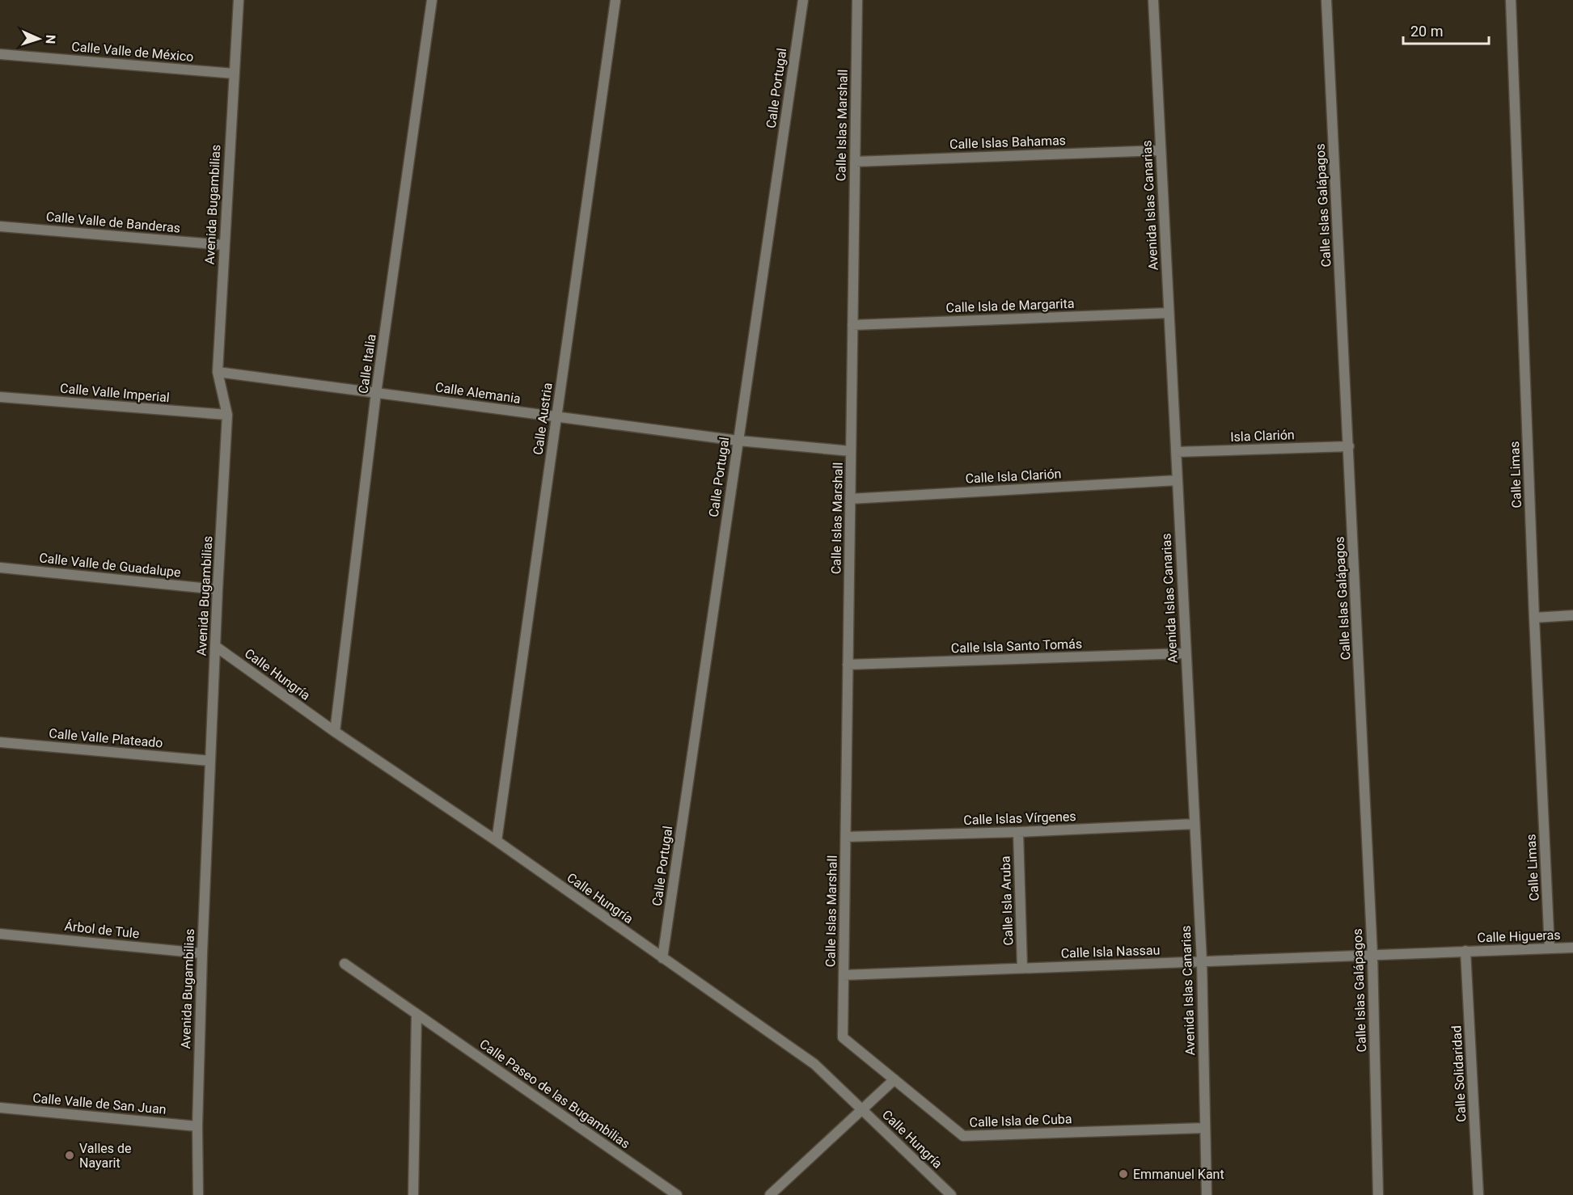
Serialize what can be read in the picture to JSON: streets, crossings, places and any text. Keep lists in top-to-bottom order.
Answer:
{
  "streets": {
    "street": [
      "Calle Valle de México",
      "Calle Portugal",
      "Calle Islas Marshall",
      "Calle Islas Bahamas",
      "Avenida Bugambilias",
      "Avenida Islas Canarias",
      "Calle Islas Galápagos",
      "Calle Valle de Banderas",
      "Calle Isla de Margarita",
      "Calle Italia",
      "Calle Valle Imperial",
      "Calle Alemania",
      "Calle Austria",
      "Isla Clarión",
      "Calle Limas",
      "Calle Isla Clarión",
      "Calle Valle de Guadalupe",
      "Calle Isla Santo Tomás",
      "Calle Hungría",
      "Calle Valle Plateado",
      "Calle Islas Vírgenes",
      "Calle Isla Aruba",
      "Árbol de Tule",
      "Calle Higueras",
      "Calle Isla Nassau",
      "Calle Solidaridad",
      "Calle Paseo de las Bugambilias",
      "Calle Valle de San Juan",
      "Calle Isla de Cuba"
    ]
  },
  "crossings": [
    ["Calle Valle de México", "Avenida Bugambilias"],
    ["Calle Portugal", "Calle Alemania"],
    ["Calle Portugal", "Calle Hungría"],
    ["Calle Islas Marshall", "Calle Islas Bahamas"],
    ["Calle Islas Marshall", "Calle Isla de Margarita"],
    ["Calle Islas Marshall", "Calle Alemania"],
    ["Calle Islas Marshall", "Calle Isla Clarión"],
    ["Calle Islas Marshall", "Calle Isla Santo Tomás"],
    ["Calle Islas Marshall", "Calle Islas Vírgenes"],
    ["Calle Islas Marshall", "Calle Isla Nassau"],
    ["Calle Islas Marshall", "Calle Isla de Cuba"],
    ["Calle Islas Bahamas", "Avenida Islas Canarias"],
    ["Avenida Bugambilias", "Calle Valle de Banderas"],
    ["Avenida Bugambilias", "Calle Valle Imperial"],
    ["Avenida Bugambilias", "Calle Alemania"],
    ["Avenida Bugambilias", "Calle Valle de Guadalupe"],
    ["Avenida Bugambilias", "Calle Hungría"],
    ["Avenida Bugambilias", "Calle Valle Plateado"],
    ["Avenida Bugambilias", "Árbol de Tule"],
    ["Avenida Bugambilias", "Calle Valle de San Juan"],
    ["Avenida Islas Canarias", "Calle Isla de Margarita"],
    ["Avenida Islas Canarias", "Isla Clarión"],
    ["Avenida Islas Canarias", "Calle Isla Clarión"],
    ["Avenida Islas Canarias", "Calle Isla Santo Tomás"],
    ["Avenida Islas Canarias", "Calle Islas Vírgenes"],
    ["Avenida Islas Canarias", "Calle Isla Nassau"],
    ["Avenida Islas Canarias", "Calle Isla de Cuba"],
    ["Calle Islas Galápagos", "Isla Clarión"],
    ["Calle Islas Galápagos", "Calle Isla Nassau"],
    ["Calle Italia", "Calle Alemania"],
    ["Calle Italia", "Calle Hungría"],
    ["Calle Alemania", "Calle Austria"],
    ["Calle Austria", "Calle Hungría"],
    ["Calle Limas", "Calle Higueras"],
    ["Calle Islas Vírgenes", "Calle Isla Aruba"],
    ["Calle Isla Aruba", "Calle Isla Nassau"],
    ["Calle Higueras", "Calle Isla Nassau"],
    ["Calle Higueras", "Calle Solidaridad"],
    ["Calle Isla Nassau", "Calle Solidaridad"]
  ],
  "places": ["Valles de Nayarit", "Emmanuel Kant"],
  "scale_bar": "20 m",
  "north": "right"
}
